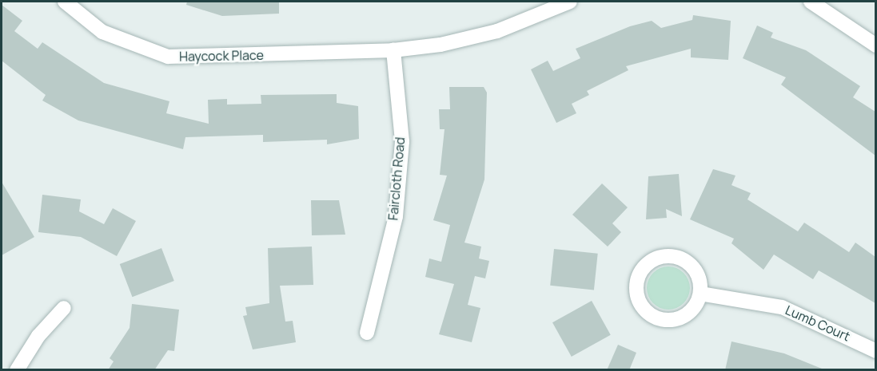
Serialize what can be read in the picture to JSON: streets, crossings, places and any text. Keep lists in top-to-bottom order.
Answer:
{
  "streets": {
    "street": ["Haycock Place", "Faircloth Road", "Lumb Court"]
  },
  "crossings": [
    ["Haycock Place", "Faircloth Road"]
  ]
}
